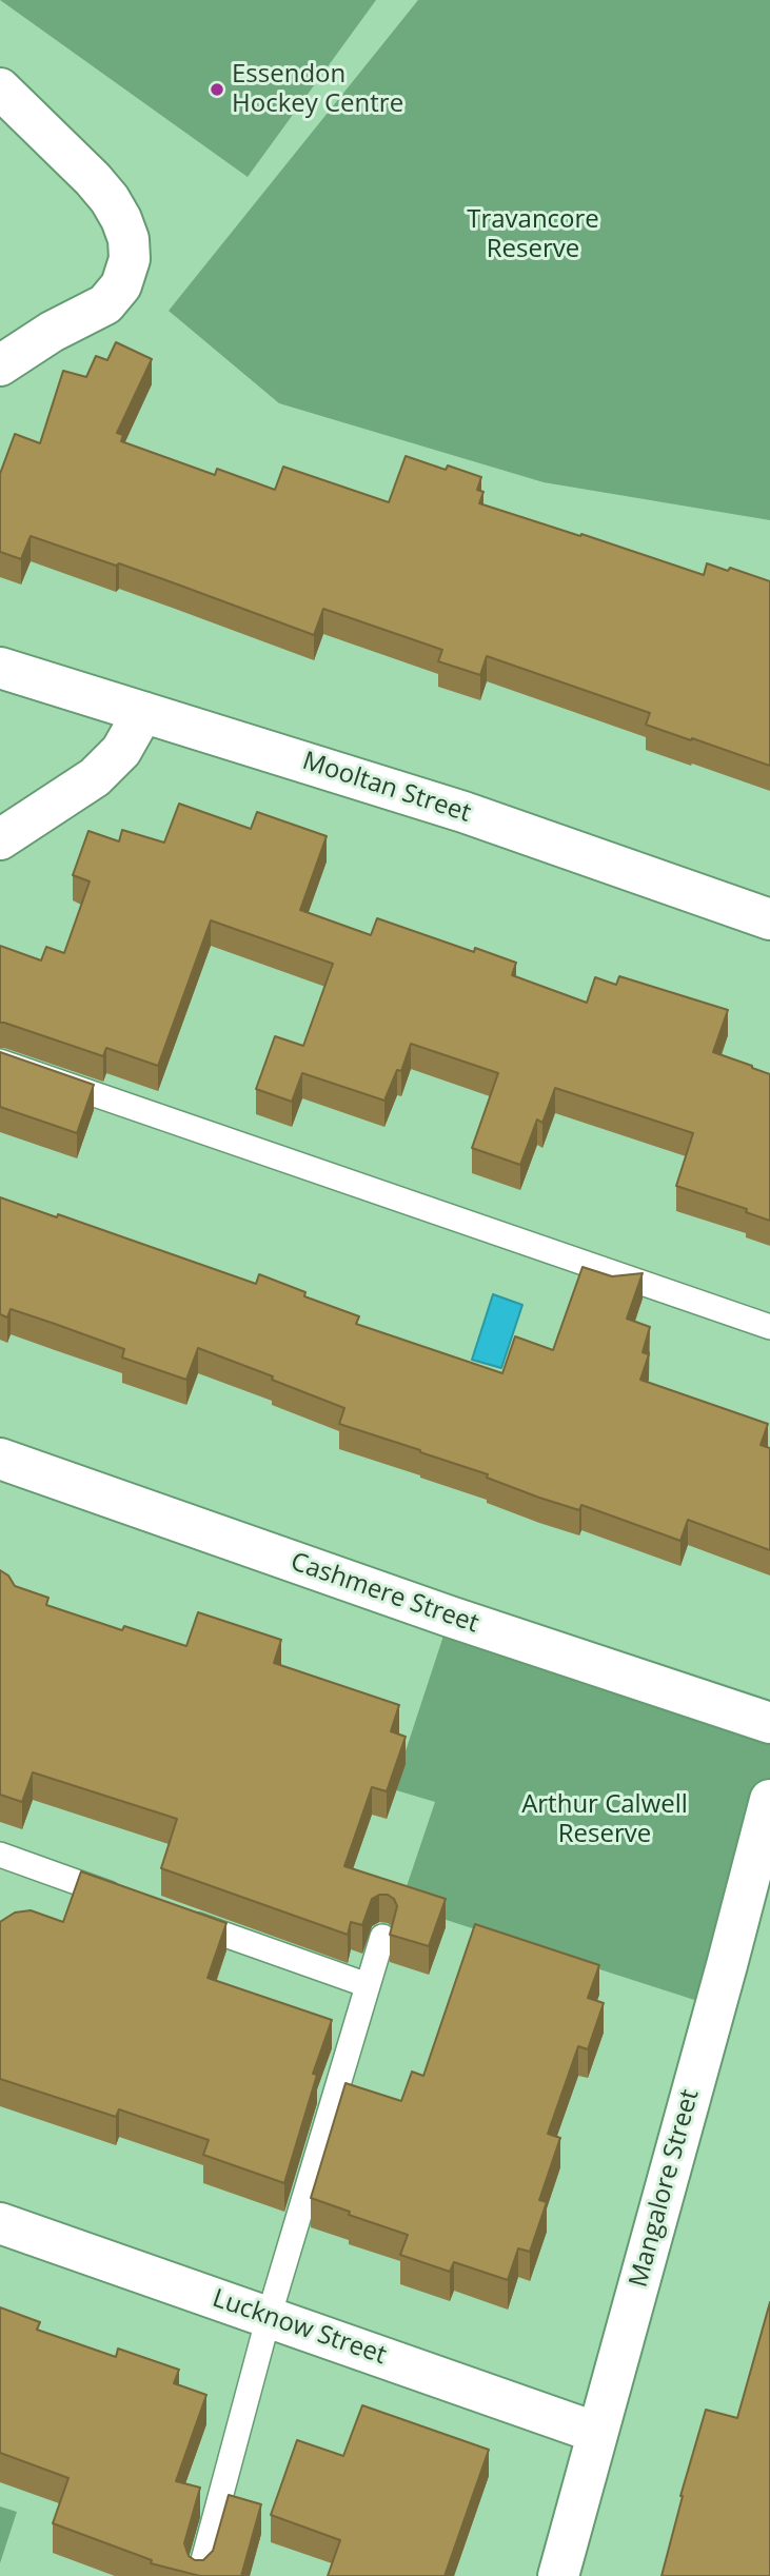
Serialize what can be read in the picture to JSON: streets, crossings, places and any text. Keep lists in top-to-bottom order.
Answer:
{
  "streets": {
    "street": [
      "Mooltan Street",
      "Cashmere Street",
      "Mangalore Street",
      "Lucknow Street"
    ]
  },
  "crossings": [
    ["Mangalore Street", "Lucknow Street"]
  ],
  "parks": ["Travancore Reserve", "Arthur Calwell Reserve"],
  "places": ["Essendon Hockey Centre"]
}
